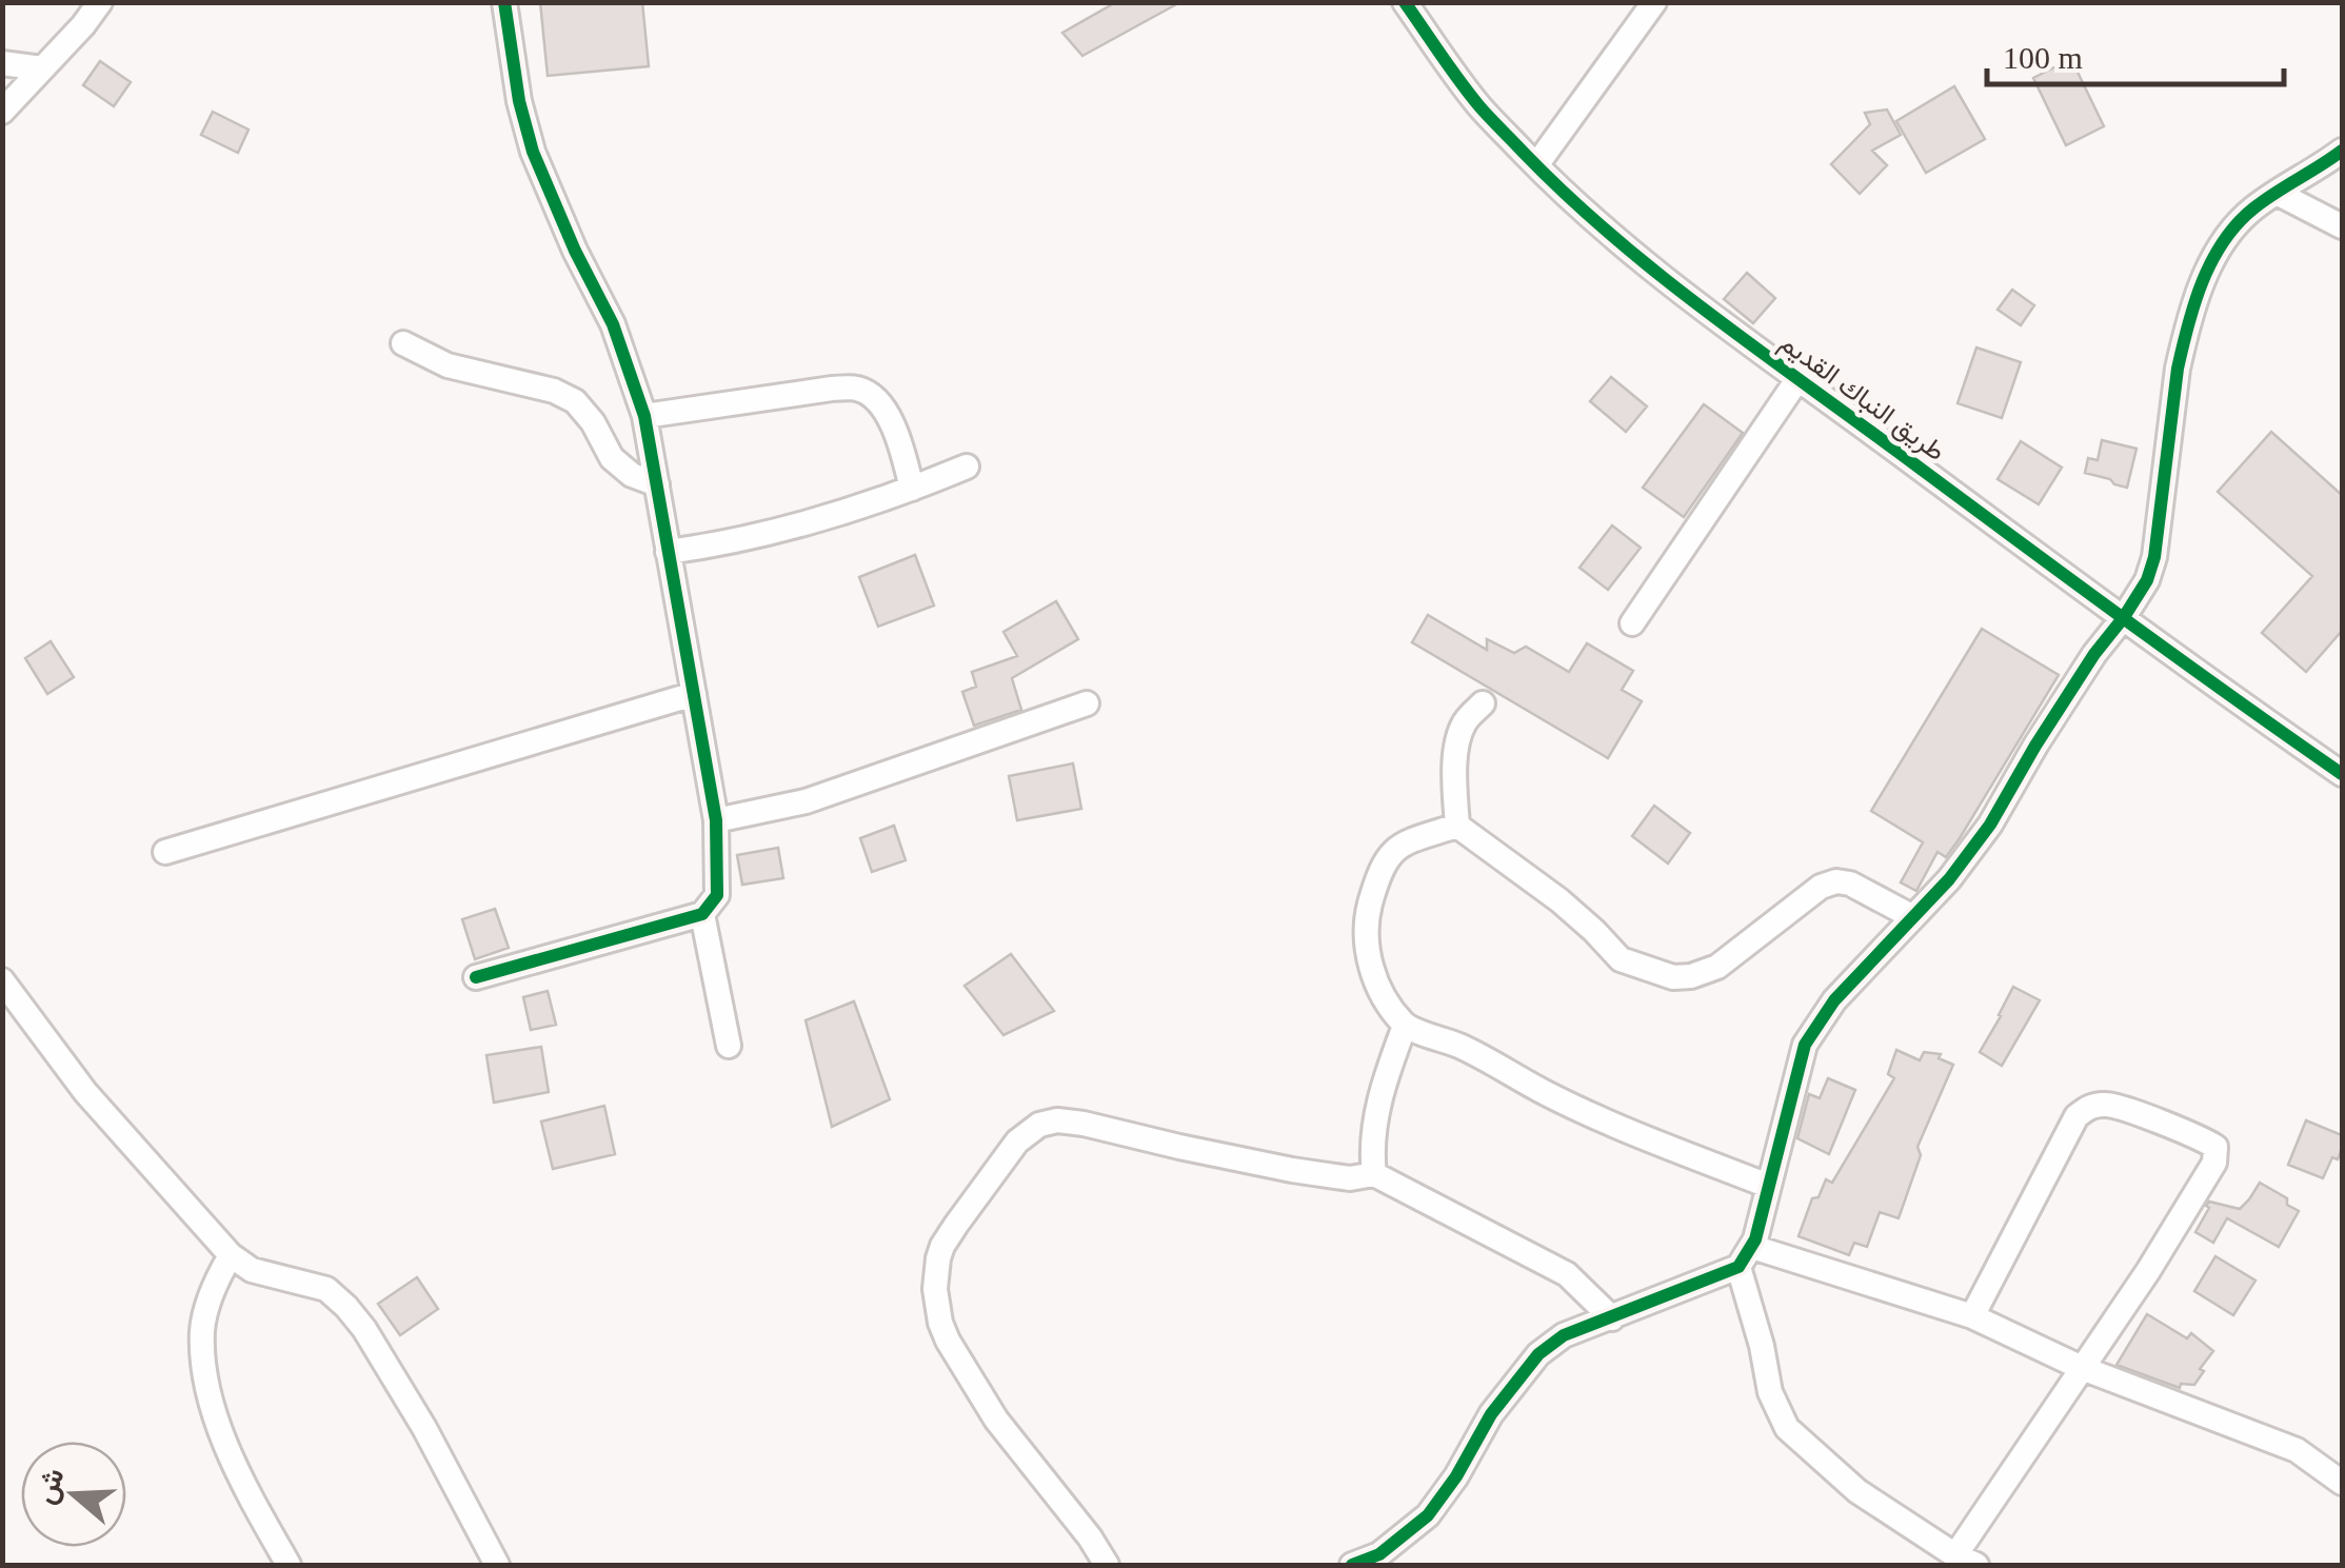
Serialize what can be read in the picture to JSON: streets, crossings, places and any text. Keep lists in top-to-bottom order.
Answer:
{
  "streets": {
    "street": ["طريق النباك القديم"]
  },
  "scale_bar": "100 m",
  "north": "left"
}
